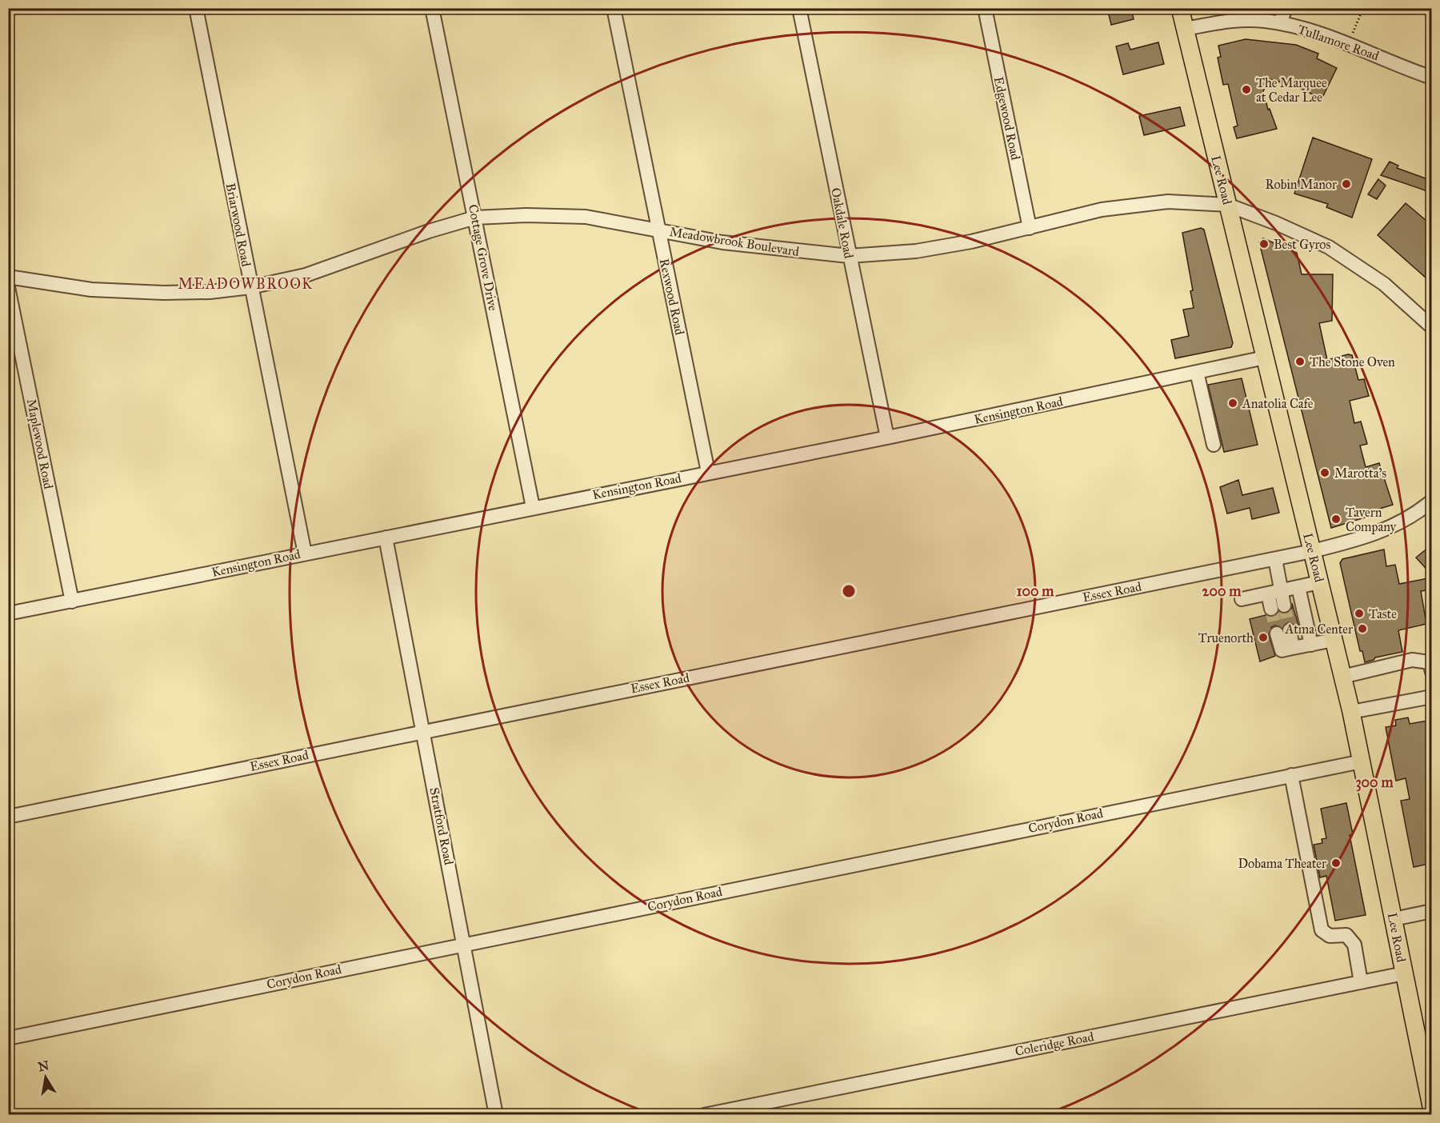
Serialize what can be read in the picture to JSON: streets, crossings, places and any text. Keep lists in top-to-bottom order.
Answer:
{
  "streets": {
    "main road": ["Lee Road"],
    "street": [
      "Tullamore Road",
      "Edgewood Road",
      "Oakdale Road",
      "Briarwood Road",
      "Meadowbrook Boulevard",
      "Cottage Grove Drive",
      "Rexwood Road",
      "Kensington Road",
      "Maplewood Road",
      "Essex Road",
      "Corydon Road",
      "Stratford Road",
      "Coleridge Road"
    ]
  },
  "crossings": [
    ["Tullamore Road", "Lee Road"],
    ["Edgewood Road", "Meadowbrook Boulevard"],
    ["Lee Road", "Meadowbrook Boulevard"],
    ["Lee Road", "Kensington Road"],
    ["Lee Road", "Essex Road"],
    ["Lee Road", "Corydon Road"],
    ["Lee Road", "Coleridge Road"],
    ["Oakdale Road", "Meadowbrook Boulevard"],
    ["Oakdale Road", "Kensington Road"],
    ["Briarwood Road", "Meadowbrook Boulevard"],
    ["Briarwood Road", "Kensington Road"],
    ["Meadowbrook Boulevard", "Cottage Grove Drive"],
    ["Meadowbrook Boulevard", "Rexwood Road"],
    ["Cottage Grove Drive", "Kensington Road"],
    ["Rexwood Road", "Kensington Road"],
    ["Kensington Road", "Maplewood Road"],
    ["Kensington Road", "Stratford Road"],
    ["Essex Road", "Stratford Road"],
    ["Corydon Road", "Stratford Road"]
  ],
  "districts": ["MEADOWBROOK"],
  "places": [
    "The Marquee at Cedar Lee",
    "Robin Manor",
    "Best Gyros",
    "The Stone Oven",
    "Anatolia Cafe",
    "Marotta's",
    "Tavern Company",
    "Taste",
    "Atma Center",
    "Truenorth",
    "Dobama Theater"
  ],
  "north": "top",
  "rings": ["100 m", "200 m", "300 m"]
}
